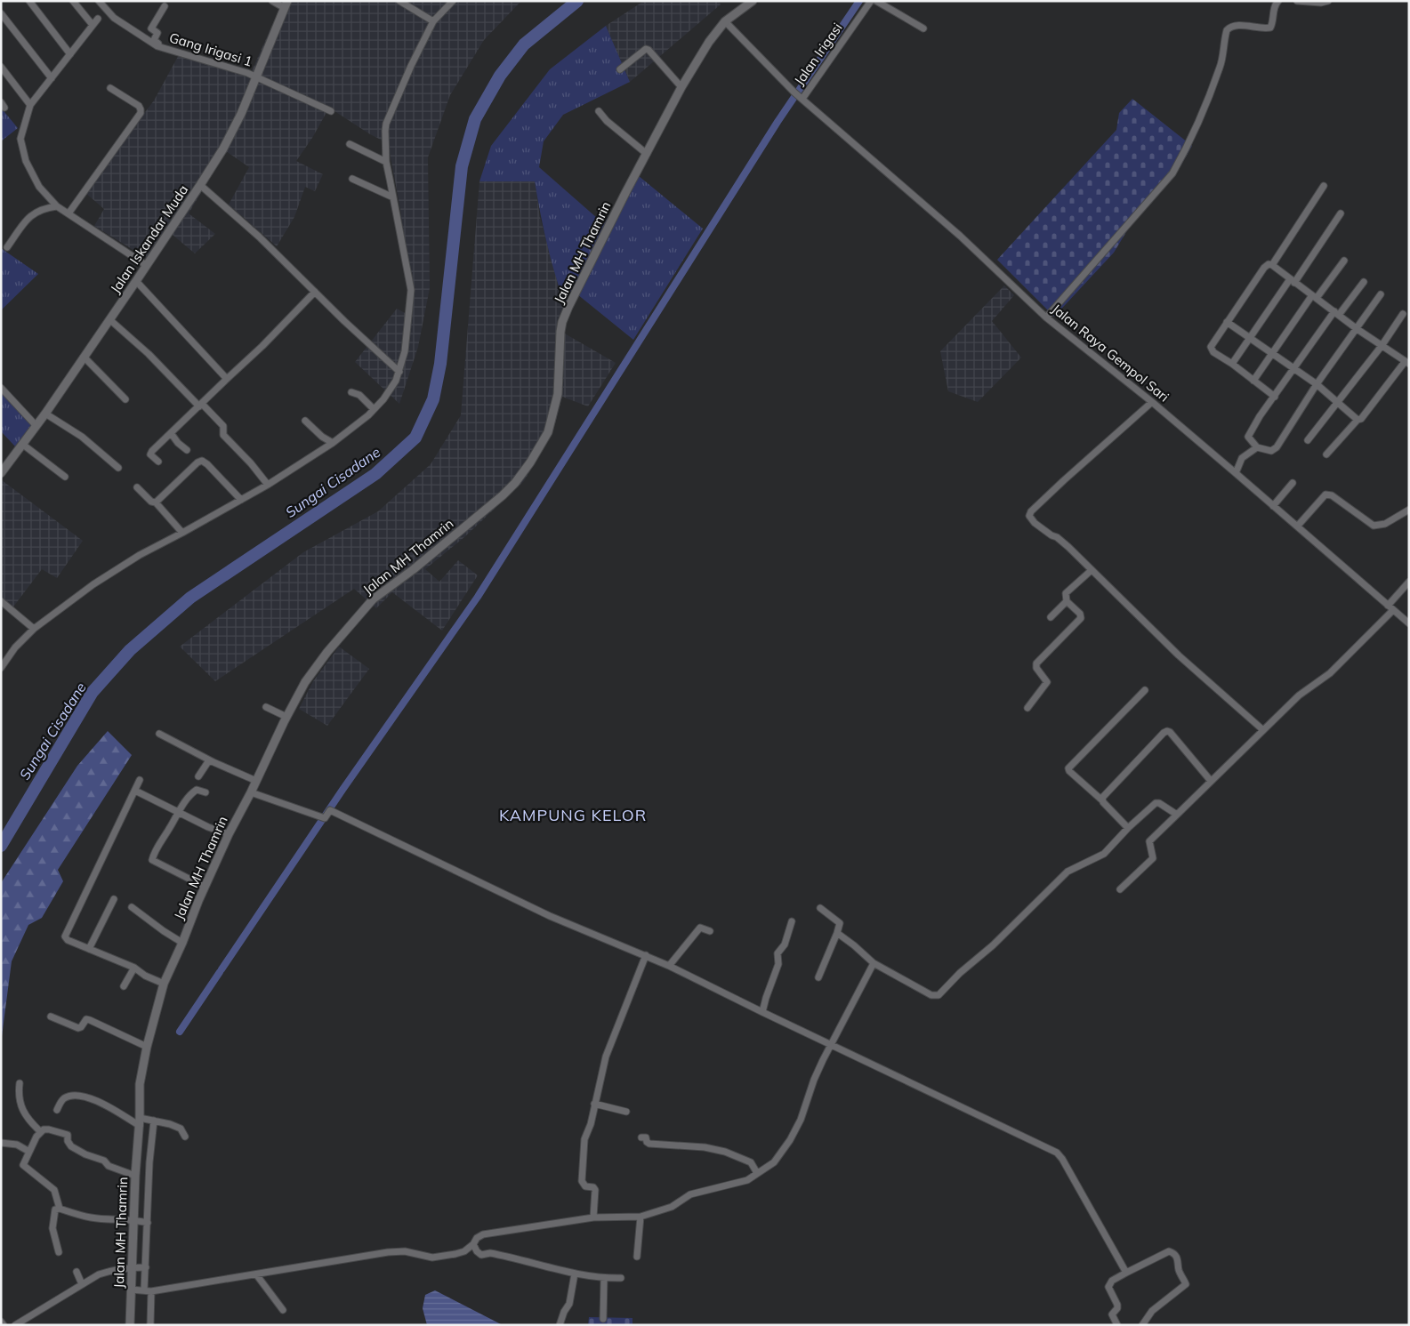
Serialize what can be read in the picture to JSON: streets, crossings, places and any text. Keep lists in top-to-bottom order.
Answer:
{
  "streets": {
    "street": [
      "Gang Irigasi 1",
      "Jalan Irigasi",
      "Jalan Iskandar Muda",
      "Jalan MH Thamrin",
      "Jalan Raya Gempol Sari"
    ]
  },
  "crossings": [
    ["Gang Irigasi 1", "Jalan Iskandar Muda"],
    ["Jalan Irigasi", "Jalan Raya Gempol Sari"],
    ["Jalan MH Thamrin", "Jalan Raya Gempol Sari"]
  ],
  "districts": ["KAMPUNG KELOR"],
  "water": ["Sungai Cisadane"]
}
